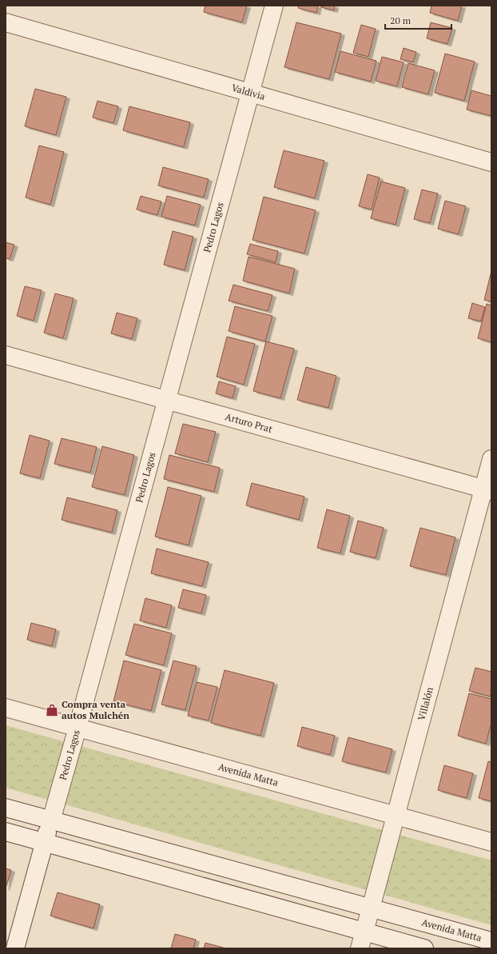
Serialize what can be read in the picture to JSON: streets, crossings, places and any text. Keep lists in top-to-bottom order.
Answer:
{
  "streets": {
    "street": [
      "Valdivia",
      "Pedro Lagos",
      "Arturo Prat",
      "Villalón",
      "Avenida Matta"
    ]
  },
  "crossings": [
    ["Valdivia", "Pedro Lagos"],
    ["Pedro Lagos", "Arturo Prat"],
    ["Pedro Lagos", "Avenida Matta"],
    ["Arturo Prat", "Villalón"],
    ["Villalón", "Avenida Matta"]
  ],
  "places": {
    "shop": ["Compra venta autos Mulchén"]
  },
  "scale_bar": "20 m"
}
